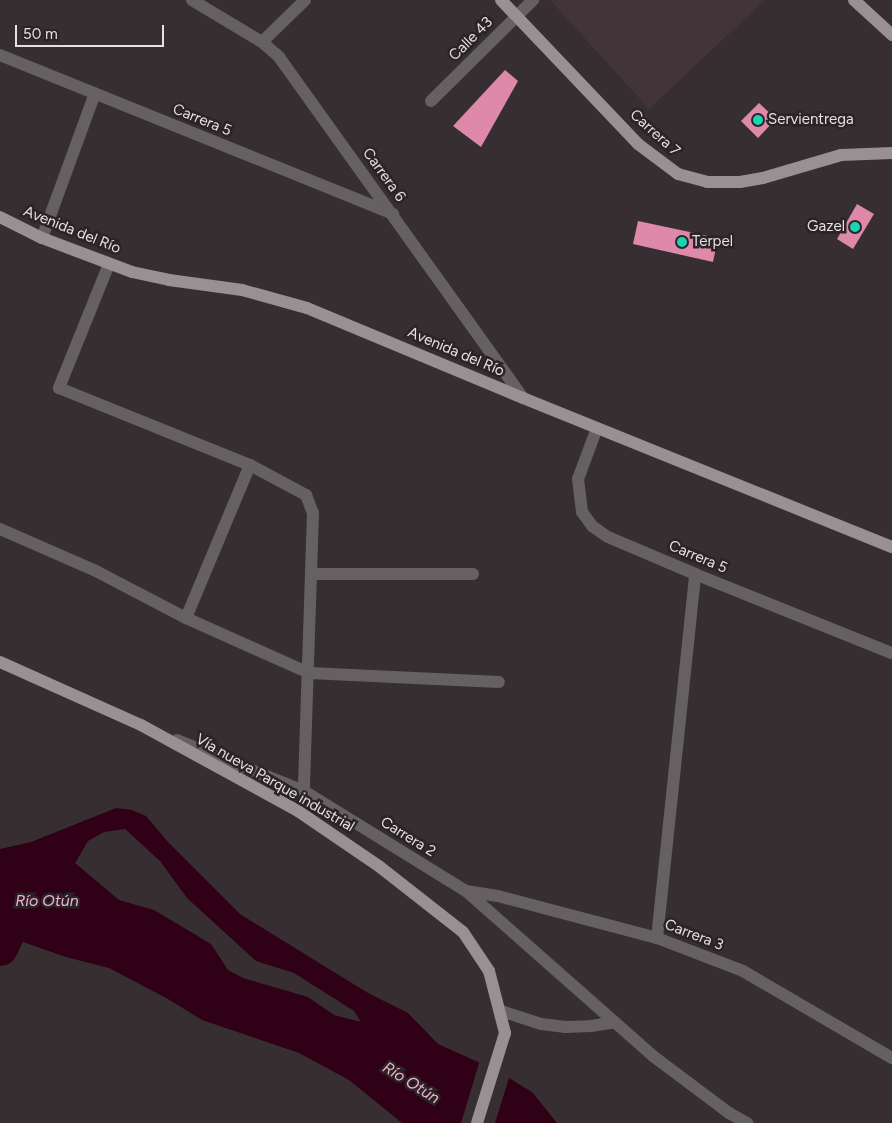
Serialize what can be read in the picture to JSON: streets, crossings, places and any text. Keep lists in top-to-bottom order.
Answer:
{
  "streets": {
    "main road": [
      "Carrera 7",
      "Avenida del Río",
      "Vía nueva Parque industrial",
      "Carrera 2"
    ],
    "street": [
      "Calle 43",
      "Carrera 5",
      "Carrera 6",
      "Carrera 3"
    ]
  },
  "crossings": [
    ["Calle 43", "Carrera 7"],
    ["Carrera 5", "Carrera 6"],
    ["Carrera 5", "Avenida del Río"],
    ["Carrera 6", "Avenida del Río"],
    ["Vía nueva Parque industrial", "Carrera 2"],
    ["Carrera 2", "Carrera 3"]
  ],
  "water": ["Río Otún"],
  "places": ["Servientrega", "Gazel", "Terpel"],
  "scale_bar": "50 m"
}
